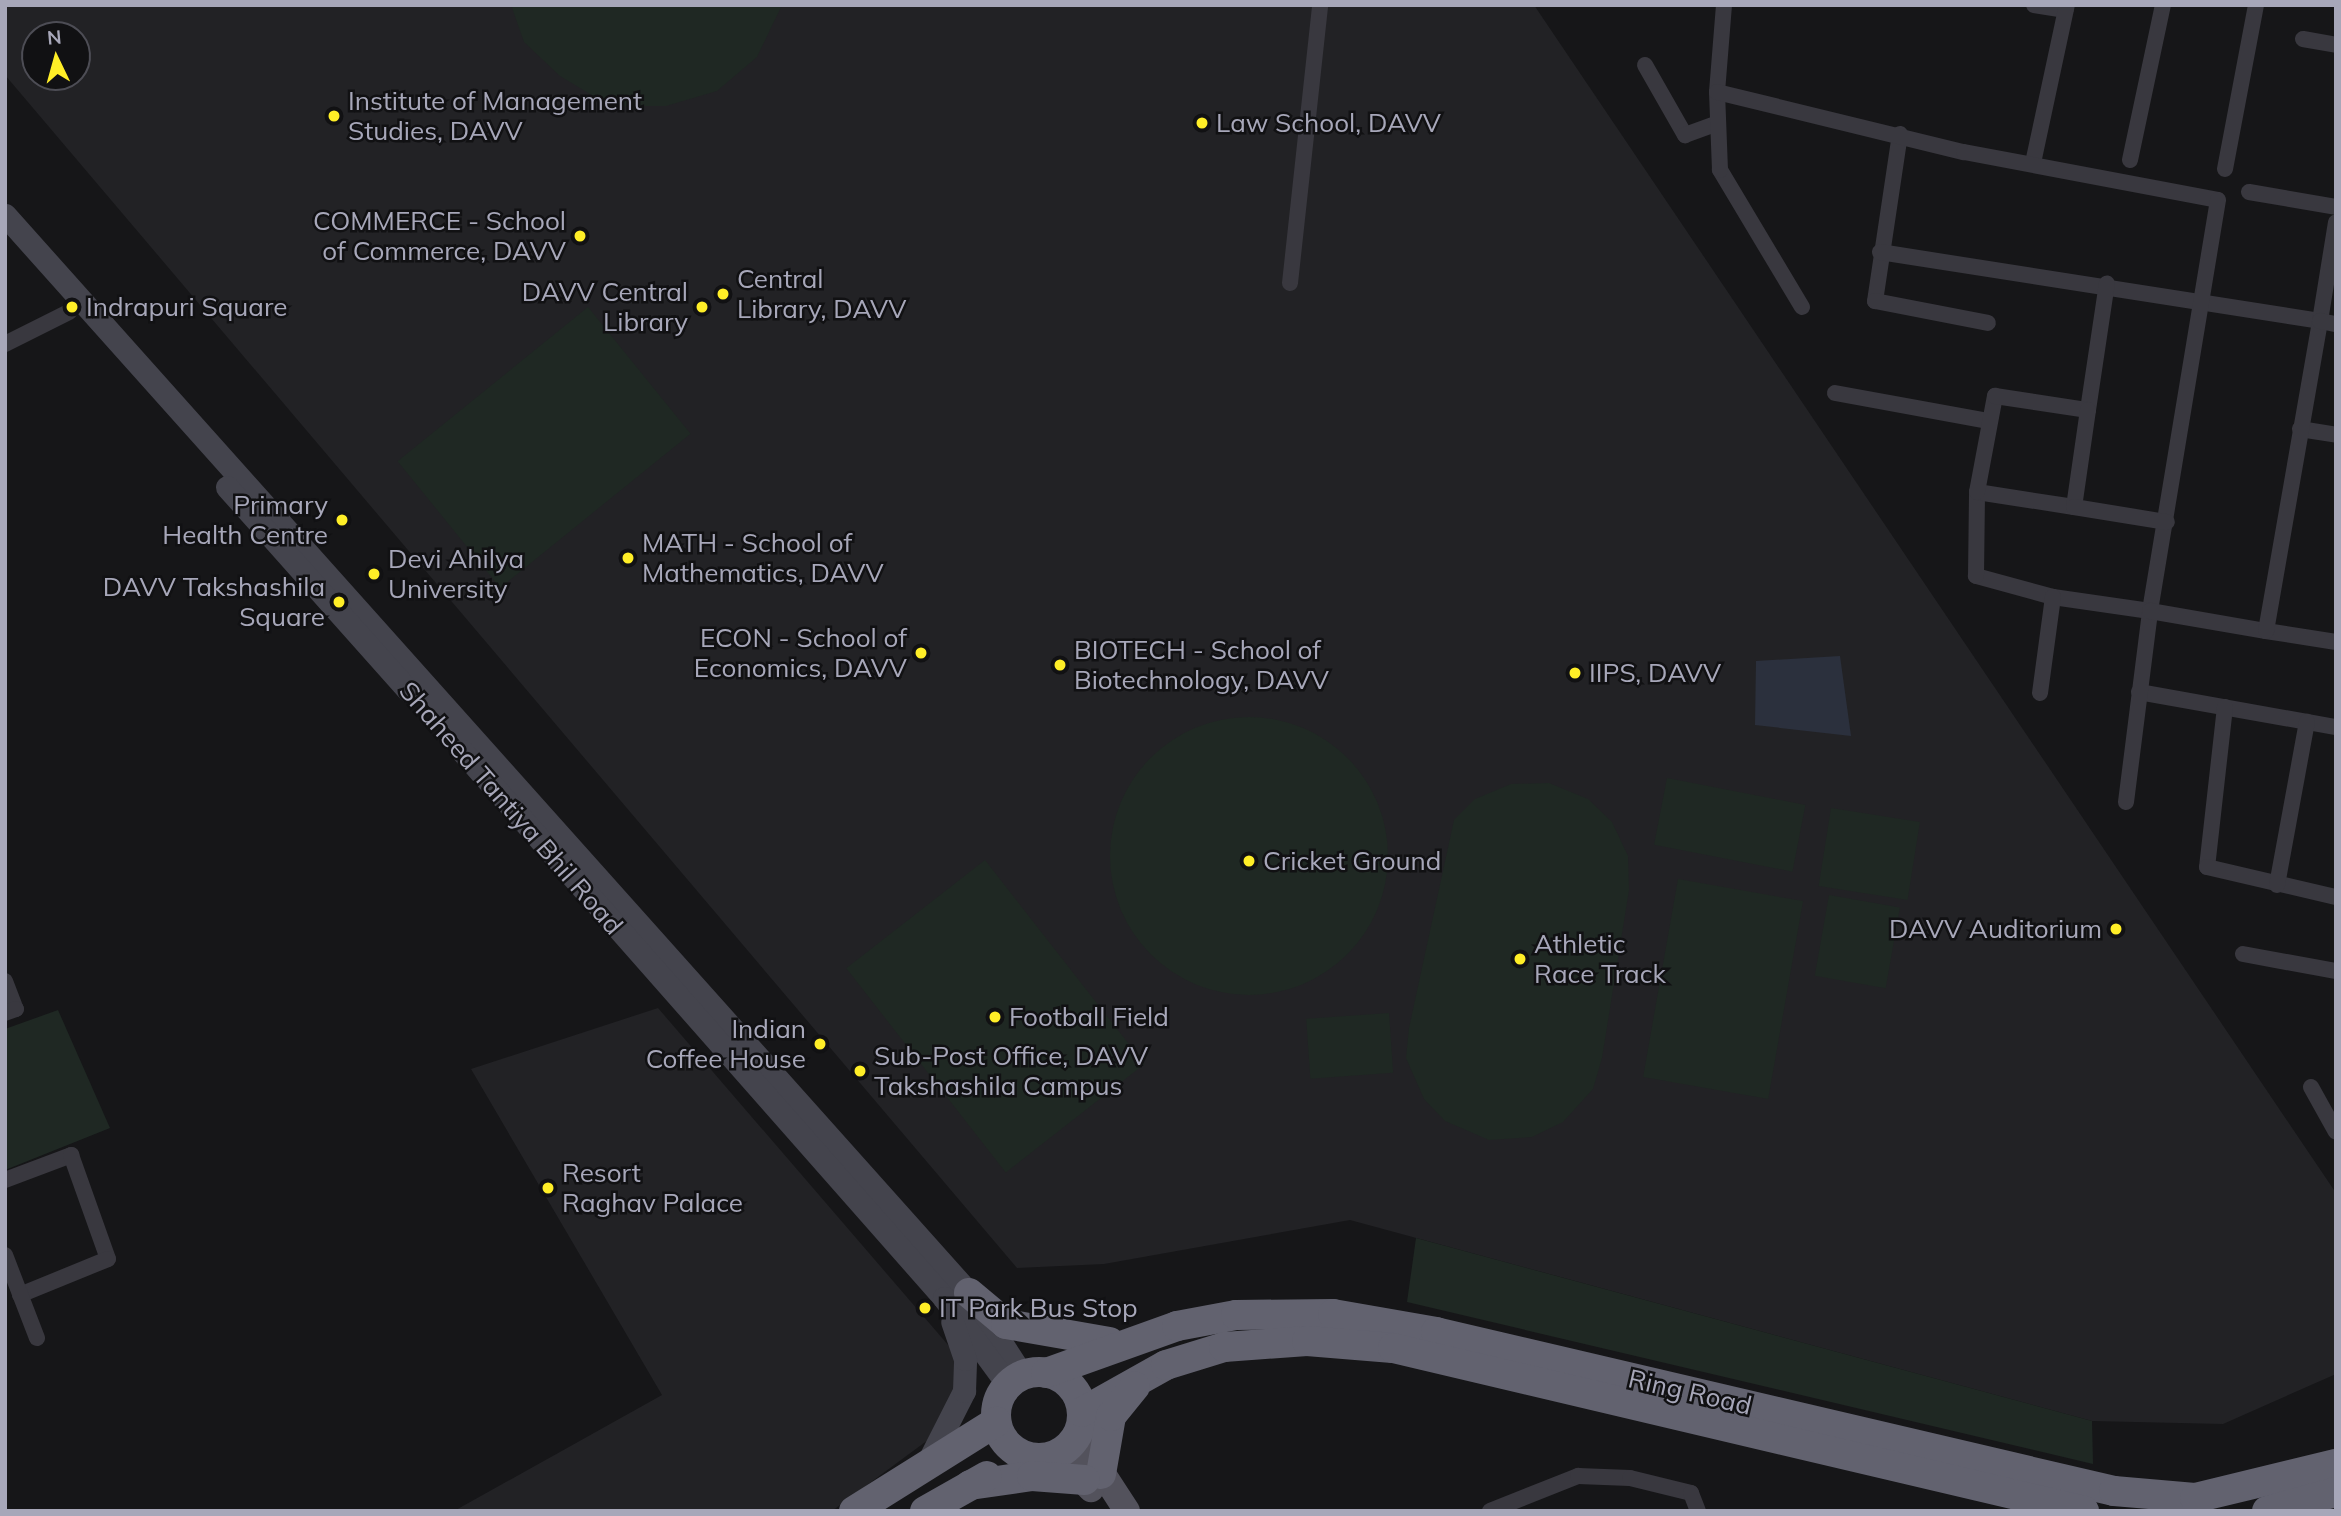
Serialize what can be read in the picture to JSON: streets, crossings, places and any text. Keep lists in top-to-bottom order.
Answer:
{
  "streets": {
    "highway": ["Ring Road"],
    "main road": ["Shaheed Tantiya Bhil Road"]
  },
  "places": [
    "Institute of Management Studies, DAVV",
    "Law School, DAVV",
    "COMMERCE - School of Commerce, DAVV",
    "Central Library, DAVV",
    "Indrapuri Square",
    "DAVV Central Library",
    "Primary Health Centre",
    "MATH - School of Mathematics, DAVV",
    "Devi Ahilya University",
    "DAVV Takshashila Square",
    "ECON - School of Economics, DAVV",
    "BIOTECH - School of Biotechnology, DAVV",
    "IIPS, DAVV",
    "Cricket Ground",
    "DAVV Auditorium",
    "Athletic Race Track",
    "Football Field",
    "Indian Coffee House",
    "Sub-Post Office, DAVV Takshashila Campus",
    "Resort Raghav Palace",
    "IT Park Bus Stop"
  ],
  "north": "top"
}
